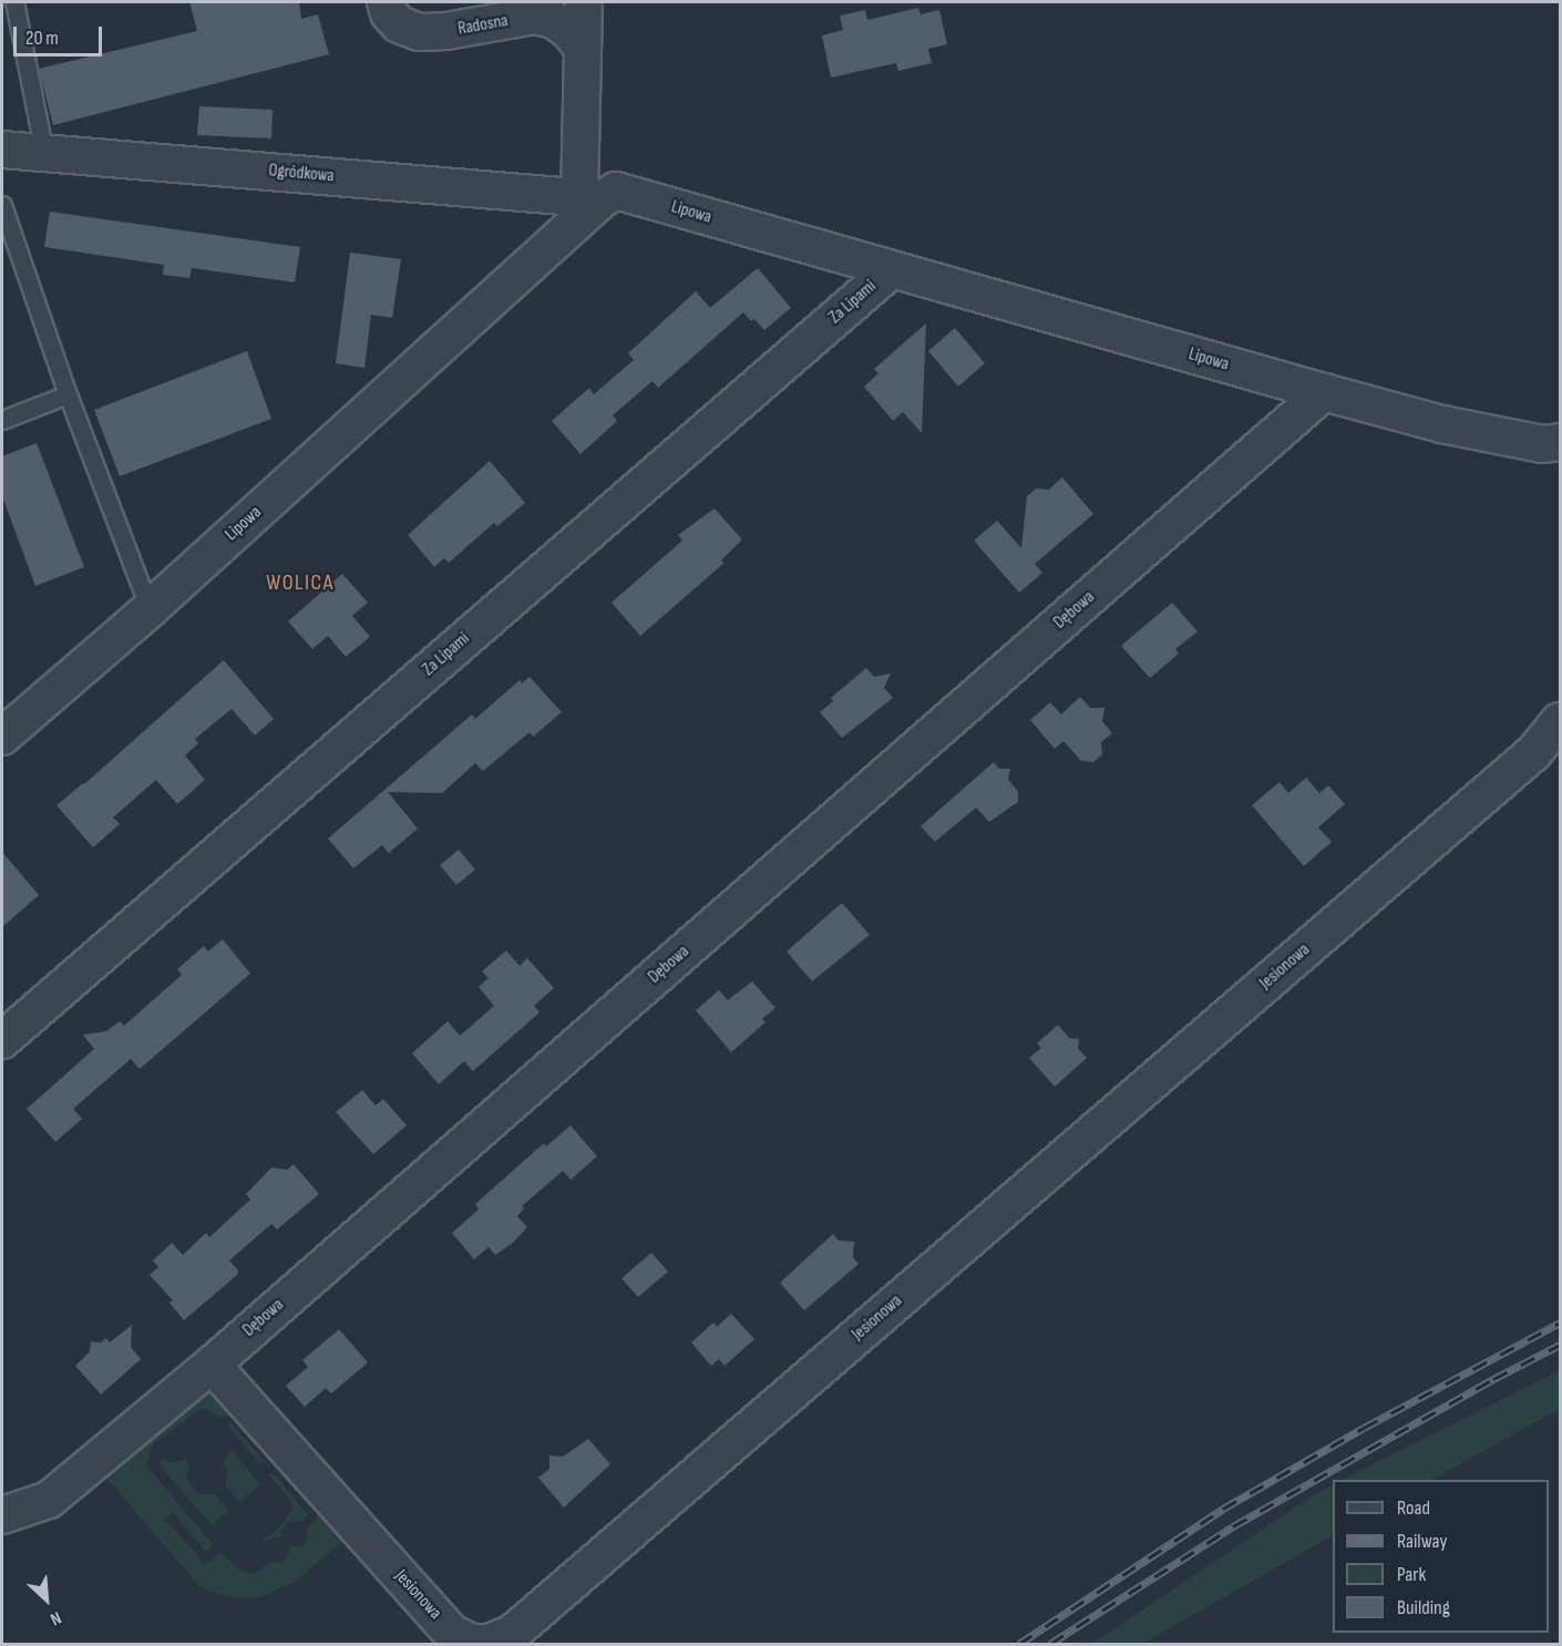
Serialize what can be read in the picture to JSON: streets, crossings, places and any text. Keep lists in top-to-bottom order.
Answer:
{
  "streets": {
    "street": [
      "Radosna",
      "Ogródkowa",
      "Lipowa",
      "Za Lipami",
      "Dębowa",
      "Jesionowa"
    ]
  },
  "crossings": [
    ["Ogródkowa", "Lipowa"],
    ["Lipowa", "Za Lipami"],
    ["Lipowa", "Dębowa"],
    ["Dębowa", "Jesionowa"]
  ],
  "districts": ["WOLICA"],
  "legend": [
    "Road",
    "Railway",
    "Park",
    "Building"
  ],
  "scale_bar": "20 m",
  "north": "bottom right"
}
